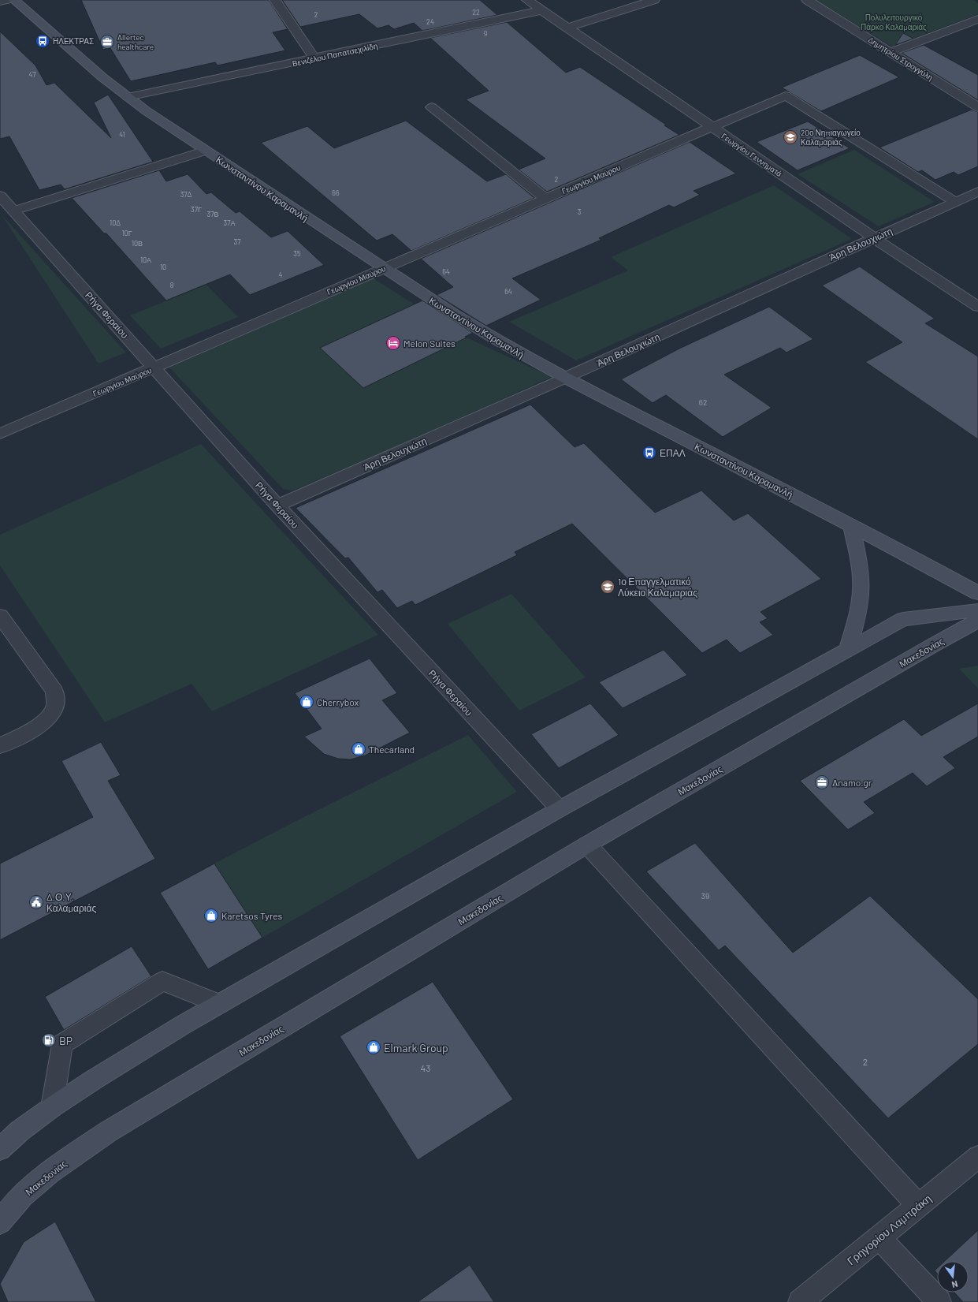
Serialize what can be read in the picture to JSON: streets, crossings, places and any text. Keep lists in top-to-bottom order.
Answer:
{
  "streets": {
    "main road": ["Κωνσταντίνου Καραμανλή", "Μακεδονίας"],
    "street": [
      "Βενιζέλου Παπατσεχιλίδη",
      "Δημητρίου Στρογγύλη",
      "Γεωργίου Γεννηματά",
      "Γεωργίου Μαύρου",
      "Άρη Βελουχιώτη",
      "Ρήγα Φεραίου",
      "Γρηγορίου Λαμπράκη"
    ]
  },
  "crossings": [
    ["Βενιζέλου Παπατσεχιλίδη", "Γεωργίου Γεννηματά"],
    ["Βενιζέλου Παπατσεχιλίδη", "Κωνσταντίνου Καραμανλή"],
    ["Γεωργίου Γεννηματά", "Γεωργίου Μαύρου"],
    ["Γεωργίου Γεννηματά", "Άρη Βελουχιώτη"],
    ["Γεωργίου Μαύρου", "Κωνσταντίνου Καραμανλή"],
    ["Γεωργίου Μαύρου", "Άρη Βελουχιώτη"],
    ["Γεωργίου Μαύρου", "Ρήγα Φεραίου"],
    ["Κωνσταντίνου Καραμανλή", "Άρη Βελουχιώτη"],
    ["Άρη Βελουχιώτη", "Ρήγα Φεραίου"]
  ],
  "parks": ["Πολυλειτουργικό Πάρκο Καλαμαριάς"],
  "places": {
    "bus stop": ["ΗΛΕΚΤΡΑΣ", "ΕΠΑΛ"],
    "office": ["Allertec healthcare", "Anamo.gr"],
    "school or university": ["20ο Νηπιαγωγείο Καλαμαριάς", "1ο Επαγγελματικό Λύκειο Καλαμαριάς"],
    "hotel": ["Melon Suites"],
    "shop": [
      "Cherrybox",
      "Thecarland",
      "Karetsos Tyres",
      "Elmark Group"
    ],
    "public building": ["Δ.Ο.Υ. Καλαμαριάς"],
    "fuel station": ["BP"]
  },
  "house_numbers": [
    "22",
    "2",
    "24",
    "9",
    "47",
    "41",
    "2",
    "66",
    "37Δ",
    "37Γ",
    "3",
    "37Β",
    "10Δ",
    "37Α",
    "10Γ",
    "37",
    "10Β",
    "35",
    "10Α",
    "10",
    "64",
    "4",
    "8",
    "64",
    "62",
    "39",
    "2",
    "43"
  ],
  "north": "bottom"
}
